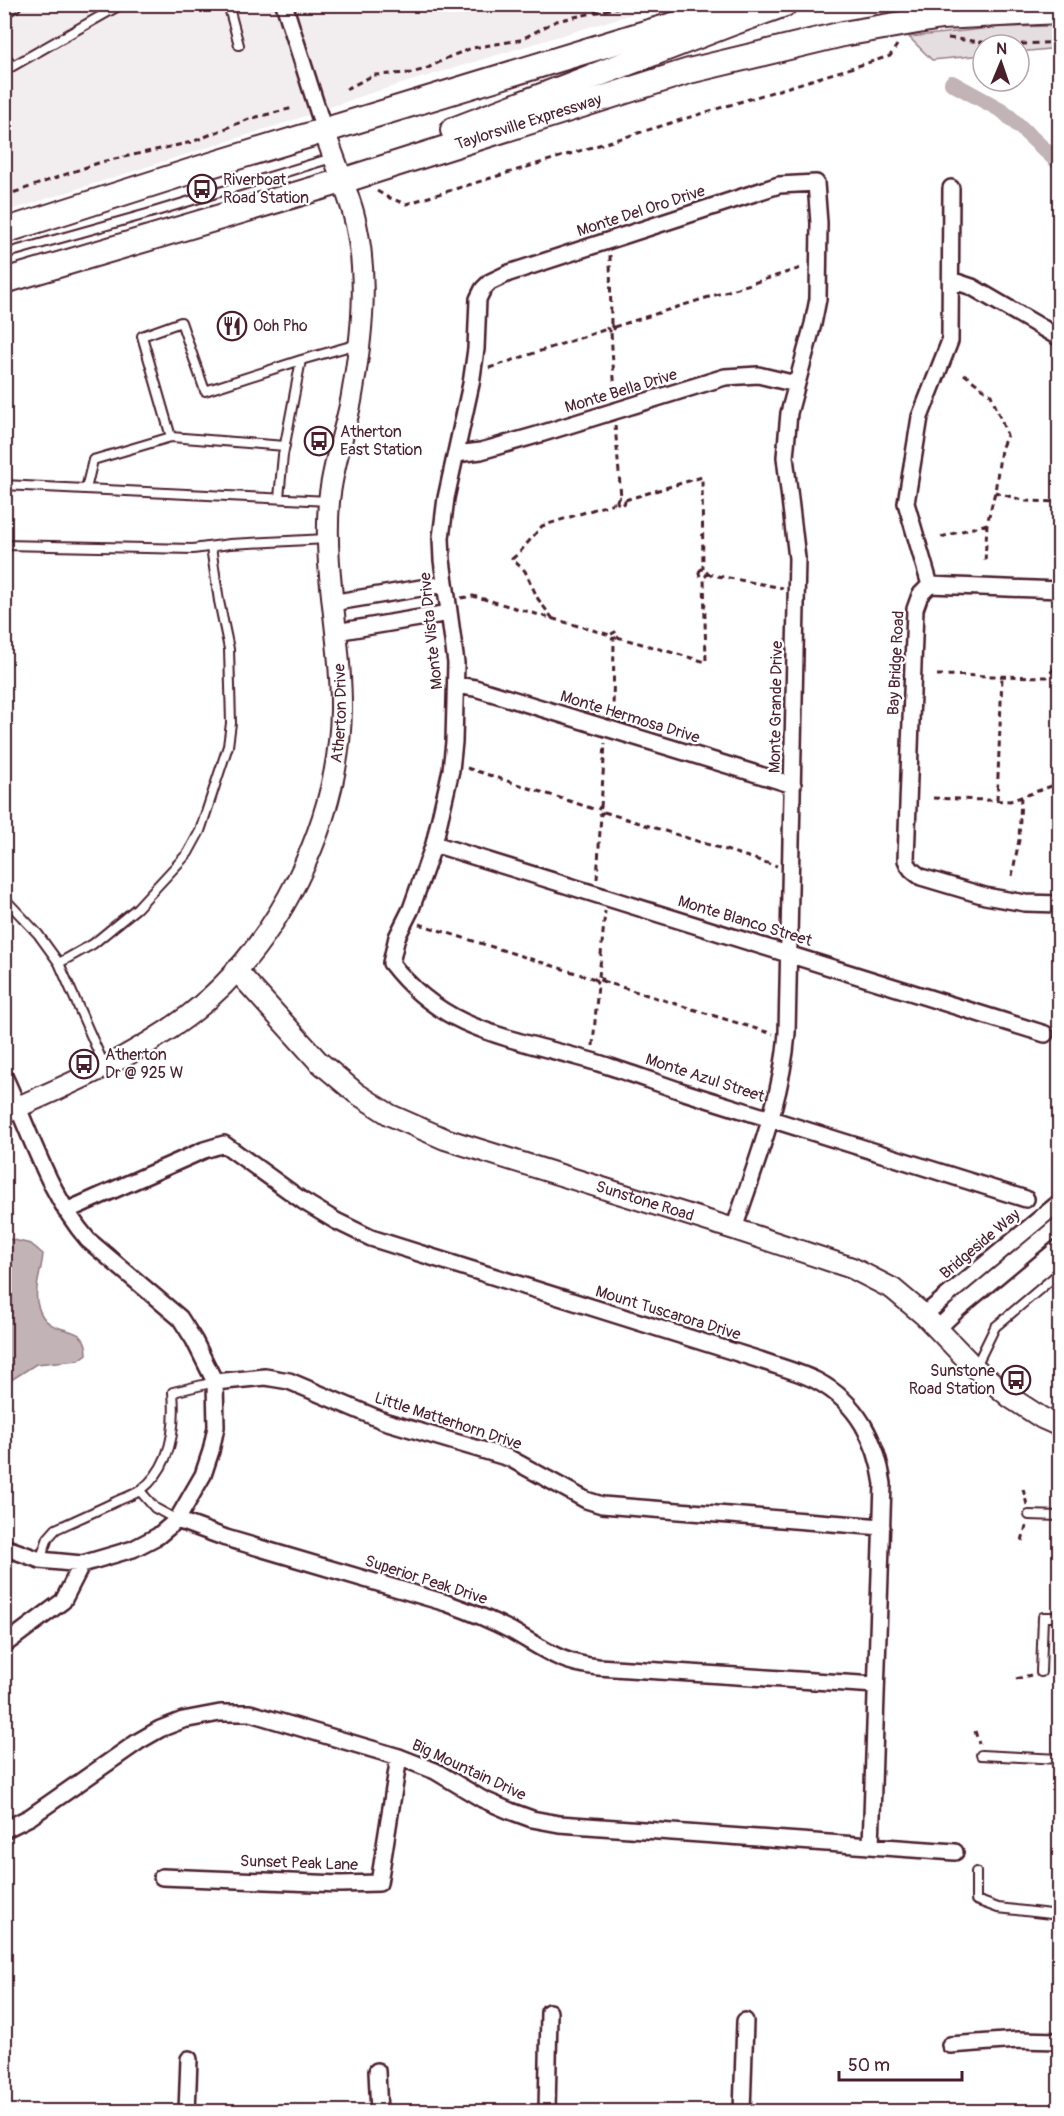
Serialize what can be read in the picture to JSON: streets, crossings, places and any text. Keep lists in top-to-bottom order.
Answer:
{
  "streets": {
    "main road": ["Taylorsville Expressway"],
    "street": [
      "Monte Del Oro Drive",
      "Monte Bella Drive",
      "Monte Vista Drive",
      "Bay Bridge Road",
      "Monte Grande Drive",
      "Atherton Drive",
      "Monte Hermosa Drive",
      "Monte Blanco Street",
      "Monte Azul Street",
      "Sunstone Road",
      "Bridgeside Way",
      "Mount Tuscarora Drive",
      "Little Matterhorn Drive",
      "Superior Peak Drive",
      "Big Mountain Drive",
      "Sunset Peak Lane"
    ]
  },
  "crossings": [
    ["Taylorsville Expressway", "Atherton Drive"],
    ["Monte Del Oro Drive", "Monte Vista Drive"],
    ["Monte Del Oro Drive", "Monte Grande Drive"],
    ["Monte Bella Drive", "Monte Vista Drive"],
    ["Monte Bella Drive", "Monte Grande Drive"],
    ["Monte Vista Drive", "Monte Hermosa Drive"],
    ["Monte Vista Drive", "Monte Blanco Street"],
    ["Monte Vista Drive", "Monte Azul Street"],
    ["Monte Grande Drive", "Monte Hermosa Drive"],
    ["Monte Grande Drive", "Monte Blanco Street"],
    ["Monte Grande Drive", "Monte Azul Street"],
    ["Monte Grande Drive", "Sunstone Road"],
    ["Atherton Drive", "Sunstone Road"],
    ["Sunstone Road", "Bridgeside Way"],
    ["Mount Tuscarora Drive", "Little Matterhorn Drive"],
    ["Mount Tuscarora Drive", "Superior Peak Drive"],
    ["Mount Tuscarora Drive", "Big Mountain Drive"],
    ["Big Mountain Drive", "Sunset Peak Lane"]
  ],
  "places": {
    "bus stop": [
      "Riverboat Road Station",
      "Atherton East Station",
      "Atherton Dr @ 925 W",
      "Sunstone Road Station"
    ],
    "restaurant": ["Ooh Pho"]
  },
  "scale_bar": "50 m",
  "north": "top"
}
